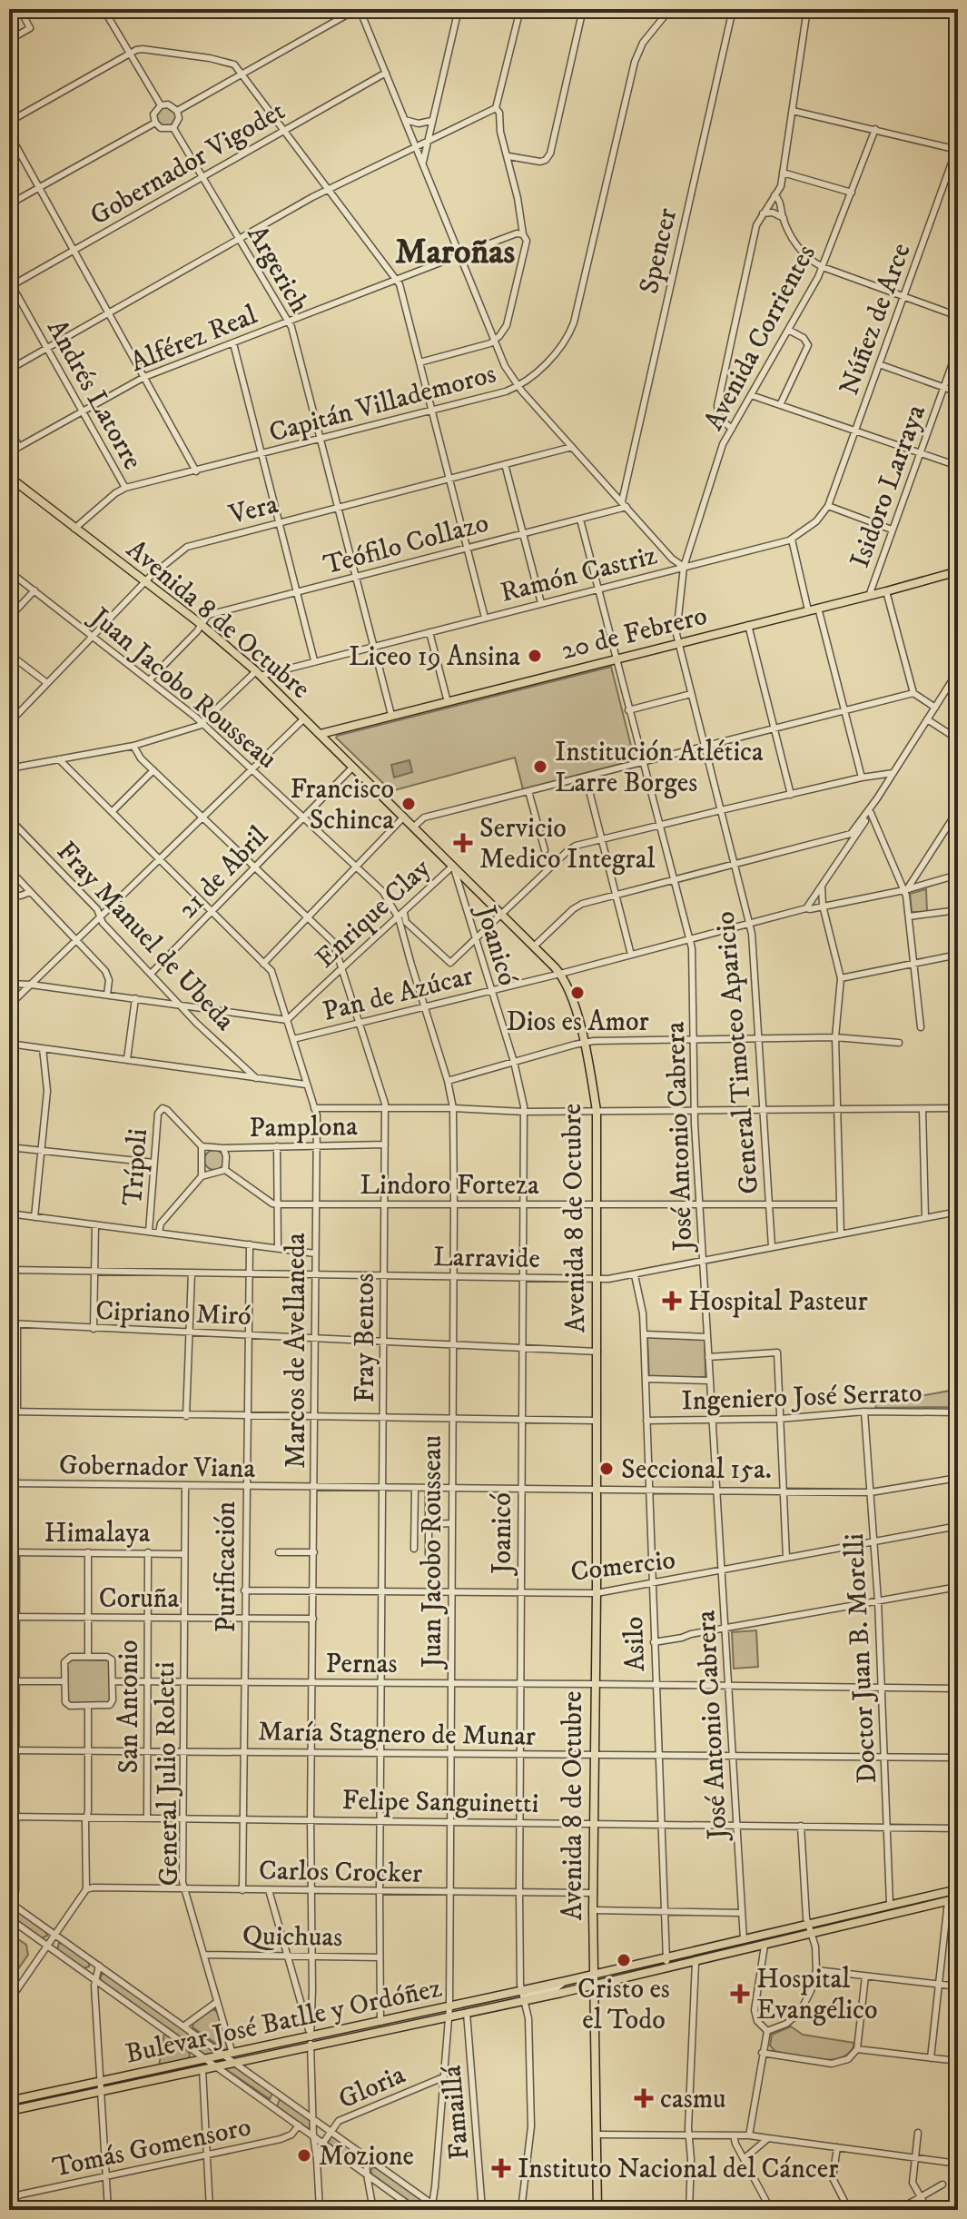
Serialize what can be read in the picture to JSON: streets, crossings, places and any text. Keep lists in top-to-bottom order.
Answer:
{
  "streets": {
    "main road": ["Avenida 8 de Octubre", "20 de Febrero", "Bulevar José Batlle y Ordóñez"],
    "street": [
      "Gobernador Vigodet",
      "Spencer",
      "Argerich",
      "Núñez de Arce",
      "Avenida Corrientes",
      "Alférez Real",
      "Andrés Latorre",
      "Capitán Villademoros",
      "Isidoro Larraya",
      "Vera",
      "Teófilo Collazo",
      "Ramón Castriz",
      "Juan Jacobo Rousseau",
      "21 de Abril",
      "Enrique Clay",
      "Fray Manuel de Ubeda",
      "Joanicó",
      "Pan de Azúcar",
      "General Timoteo Aparicio",
      "Pamplona",
      "José Antonio Cabrera",
      "Trípoli",
      "Lindoro Forteza",
      "Larravide",
      "Cipriano Miró",
      "Fray Bentos",
      "Marcos de Avellaneda",
      "Ingeniero José Serrato",
      "Gobernador Viana",
      "Himalaya",
      "Comercio",
      "Purificación",
      "Coruña",
      "Asilo",
      "Doctor Juan B. Morelli",
      "Pernas",
      "San Antonio",
      "María Stagnero de Munar",
      "General Julio Roletti",
      "Felipe Sanguinetti",
      "Carlos Crocker",
      "Quichuas",
      "Gloria",
      "Famaillá",
      "Tomás Gomensoro"
    ]
  },
  "crossings": [
    ["Gobernador Vigodet", "Argerich"],
    ["Gobernador Vigodet", "Andrés Latorre"],
    ["Spencer", "Teófilo Collazo"],
    ["Argerich", "Alférez Real"],
    ["Argerich", "Capitán Villademoros"],
    ["Argerich", "Vera"],
    ["Argerich", "Teófilo Collazo"],
    ["Argerich", "Ramón Castriz"],
    ["Argerich", "20 de Febrero"],
    ["Núñez de Arce", "Ramón Castriz"],
    ["Avenida Corrientes", "Ramón Castriz"],
    ["Avenida Corrientes", "General Timoteo Aparicio"],
    ["Alférez Real", "Andrés Latorre"],
    ["Andrés Latorre", "Capitán Villademoros"],
    ["Capitán Villademoros", "Avenida 8 de Octubre"],
    ["Isidoro Larraya", "20 de Febrero"],
    ["Vera", "Avenida 8 de Octubre"],
    ["Vera", "Juan Jacobo Rousseau"],
    ["Teófilo Collazo", "Avenida 8 de Octubre"],
    ["Teófilo Collazo", "José Antonio Cabrera"],
    ["Ramón Castriz", "Avenida 8 de Octubre"],
    ["Ramón Castriz", "General Timoteo Aparicio"],
    ["Ramón Castriz", "José Antonio Cabrera"],
    ["Avenida 8 de Octubre", "20 de Febrero"],
    ["Avenida 8 de Octubre", "21 de Abril"],
    ["Avenida 8 de Octubre", "Enrique Clay"],
    ["Avenida 8 de Octubre", "Joanicó"],
    ["Avenida 8 de Octubre", "Pan de Azúcar"],
    ["Avenida 8 de Octubre", "Lindoro Forteza"],
    ["Avenida 8 de Octubre", "Larravide"],
    ["Avenida 8 de Octubre", "Cipriano Miró"],
    ["Avenida 8 de Octubre", "Gobernador Viana"],
    ["Avenida 8 de Octubre", "Comercio"],
    ["Avenida 8 de Octubre", "Pernas"],
    ["Avenida 8 de Octubre", "María Stagnero de Munar"],
    ["Avenida 8 de Octubre", "Felipe Sanguinetti"],
    ["Avenida 8 de Octubre", "Carlos Crocker"],
    ["Avenida 8 de Octubre", "Bulevar José Batlle y Ordóñez"],
    ["20 de Febrero", "General Timoteo Aparicio"],
    ["20 de Febrero", "José Antonio Cabrera"],
    ["Juan Jacobo Rousseau", "21 de Abril"],
    ["Juan Jacobo Rousseau", "Enrique Clay"],
    ["Juan Jacobo Rousseau", "Pan de Azúcar"],
    ["Juan Jacobo Rousseau", "Lindoro Forteza"],
    ["Juan Jacobo Rousseau", "Larravide"],
    ["Juan Jacobo Rousseau", "Cipriano Miró"],
    ["Juan Jacobo Rousseau", "Gobernador Viana"],
    ["Juan Jacobo Rousseau", "Comercio"],
    ["Juan Jacobo Rousseau", "Pernas"],
    ["Juan Jacobo Rousseau", "María Stagnero de Munar"],
    ["Juan Jacobo Rousseau", "Felipe Sanguinetti"],
    ["Juan Jacobo Rousseau", "Carlos Crocker"],
    ["Juan Jacobo Rousseau", "Bulevar José Batlle y Ordóñez"],
    ["Juan Jacobo Rousseau", "Gloria"],
    ["21 de Abril", "Fray Manuel de Ubeda"],
    ["21 de Abril", "Fray Bentos"],
    ["21 de Abril", "Marcos de Avellaneda"],
    ["Enrique Clay", "Joanicó"],
    ["Enrique Clay", "Fray Bentos"],
    ["Enrique Clay", "Marcos de Avellaneda"],
    ["Joanicó", "Pan de Azúcar"],
    ["Joanicó", "Lindoro Forteza"],
    ["Joanicó", "Larravide"],
    ["Joanicó", "Cipriano Miró"],
    ["Joanicó", "Gobernador Viana"],
    ["Joanicó", "Comercio"],
    ["Joanicó", "Pernas"],
    ["Joanicó", "María Stagnero de Munar"],
    ["Joanicó", "Felipe Sanguinetti"],
    ["Joanicó", "Carlos Crocker"],
    ["Joanicó", "Bulevar José Batlle y Ordóñez"],
    ["Pan de Azúcar", "General Timoteo Aparicio"],
    ["Pan de Azúcar", "José Antonio Cabrera"],
    ["Pan de Azúcar", "Fray Bentos"],
    ["Pan de Azúcar", "Marcos de Avellaneda"],
    ["General Timoteo Aparicio", "Lindoro Forteza"],
    ["General Timoteo Aparicio", "Larravide"],
    ["Pamplona", "Trípoli"],
    ["Pamplona", "Fray Bentos"],
    ["Pamplona", "Marcos de Avellaneda"],
    ["José Antonio Cabrera", "Lindoro Forteza"],
    ["José Antonio Cabrera", "Larravide"],
    ["José Antonio Cabrera", "Ingeniero José Serrato"],
    ["José Antonio Cabrera", "Gobernador Viana"],
    ["José Antonio Cabrera", "Comercio"],
    ["José Antonio Cabrera", "Pernas"],
    ["José Antonio Cabrera", "María Stagnero de Munar"],
    ["José Antonio Cabrera", "Felipe Sanguinetti"],
    ["José Antonio Cabrera", "Bulevar José Batlle y Ordóñez"],
    ["Lindoro Forteza", "Fray Bentos"],
    ["Lindoro Forteza", "Marcos de Avellaneda"],
    ["Larravide", "Fray Bentos"],
    ["Larravide", "Marcos de Avellaneda"],
    ["Larravide", "Purificación"],
    ["Larravide", "Asilo"],
    ["Cipriano Miró", "Fray Bentos"],
    ["Cipriano Miró", "Marcos de Avellaneda"],
    ["Cipriano Miró", "Purificación"],
    ["Fray Bentos", "Gobernador Viana"],
    ["Fray Bentos", "Comercio"],
    ["Fray Bentos", "Pernas"],
    ["Fray Bentos", "María Stagnero de Munar"],
    ["Fray Bentos", "Felipe Sanguinetti"],
    ["Fray Bentos", "Carlos Crocker"],
    ["Fray Bentos", "Quichuas"],
    ["Fray Bentos", "Bulevar José Batlle y Ordóñez"],
    ["Marcos de Avellaneda", "Gobernador Viana"],
    ["Marcos de Avellaneda", "Comercio"],
    ["Marcos de Avellaneda", "Coruña"],
    ["Marcos de Avellaneda", "Pernas"],
    ["Marcos de Avellaneda", "María Stagnero de Munar"],
    ["Marcos de Avellaneda", "Felipe Sanguinetti"],
    ["Marcos de Avellaneda", "Carlos Crocker"],
    ["Marcos de Avellaneda", "Quichuas"],
    ["Marcos de Avellaneda", "Bulevar José Batlle y Ordóñez"],
    ["Ingeniero José Serrato", "Asilo"],
    ["Ingeniero José Serrato", "Doctor Juan B. Morelli"],
    ["Gobernador Viana", "Purificación"],
    ["Gobernador Viana", "Asilo"],
    ["Gobernador Viana", "Doctor Juan B. Morelli"],
    ["Gobernador Viana", "General Julio Roletti"],
    ["Himalaya", "San Antonio"],
    ["Himalaya", "General Julio Roletti"],
    ["Comercio", "Purificación"],
    ["Comercio", "Asilo"],
    ["Comercio", "Doctor Juan B. Morelli"],
    ["Purificación", "Coruña"],
    ["Purificación", "Pernas"],
    ["Purificación", "María Stagnero de Munar"],
    ["Purificación", "Felipe Sanguinetti"],
    ["Purificación", "Carlos Crocker"],
    ["Coruña", "San Antonio"],
    ["Coruña", "General Julio Roletti"],
    ["Asilo", "Pernas"],
    ["Asilo", "María Stagnero de Munar"],
    ["Asilo", "Felipe Sanguinetti"],
    ["Asilo", "Bulevar José Batlle y Ordóñez"],
    ["Doctor Juan B. Morelli", "Pernas"],
    ["Doctor Juan B. Morelli", "María Stagnero de Munar"],
    ["Doctor Juan B. Morelli", "Felipe Sanguinetti"],
    ["Doctor Juan B. Morelli", "Bulevar José Batlle y Ordóñez"],
    ["Pernas", "San Antonio"],
    ["Pernas", "General Julio Roletti"],
    ["San Antonio", "María Stagnero de Munar"],
    ["San Antonio", "Felipe Sanguinetti"],
    ["María Stagnero de Munar", "General Julio Roletti"],
    ["General Julio Roletti", "Felipe Sanguinetti"],
    ["General Julio Roletti", "Carlos Crocker"],
    ["General Julio Roletti", "Quichuas"],
    ["General Julio Roletti", "Bulevar José Batlle y Ordóñez"],
    ["Bulevar José Batlle y Ordóñez", "Famaillá"]
  ],
  "districts": ["Maroñas"],
  "places": {
    "other": [
      "Liceo 19 Ansina",
      "Institución Atlética Larre Borges",
      "Francisco Schinca",
      "Dios es Amor",
      "Seccional 15a.",
      "Cristo es el Todo",
      "Mozione"
    ],
    "health": [
      "Servicio Medico Integral",
      "Hospital Pasteur",
      "Hospital Evangélico",
      "casmu",
      "Instituto Nacional del Cáncer"
    ]
  }
}
